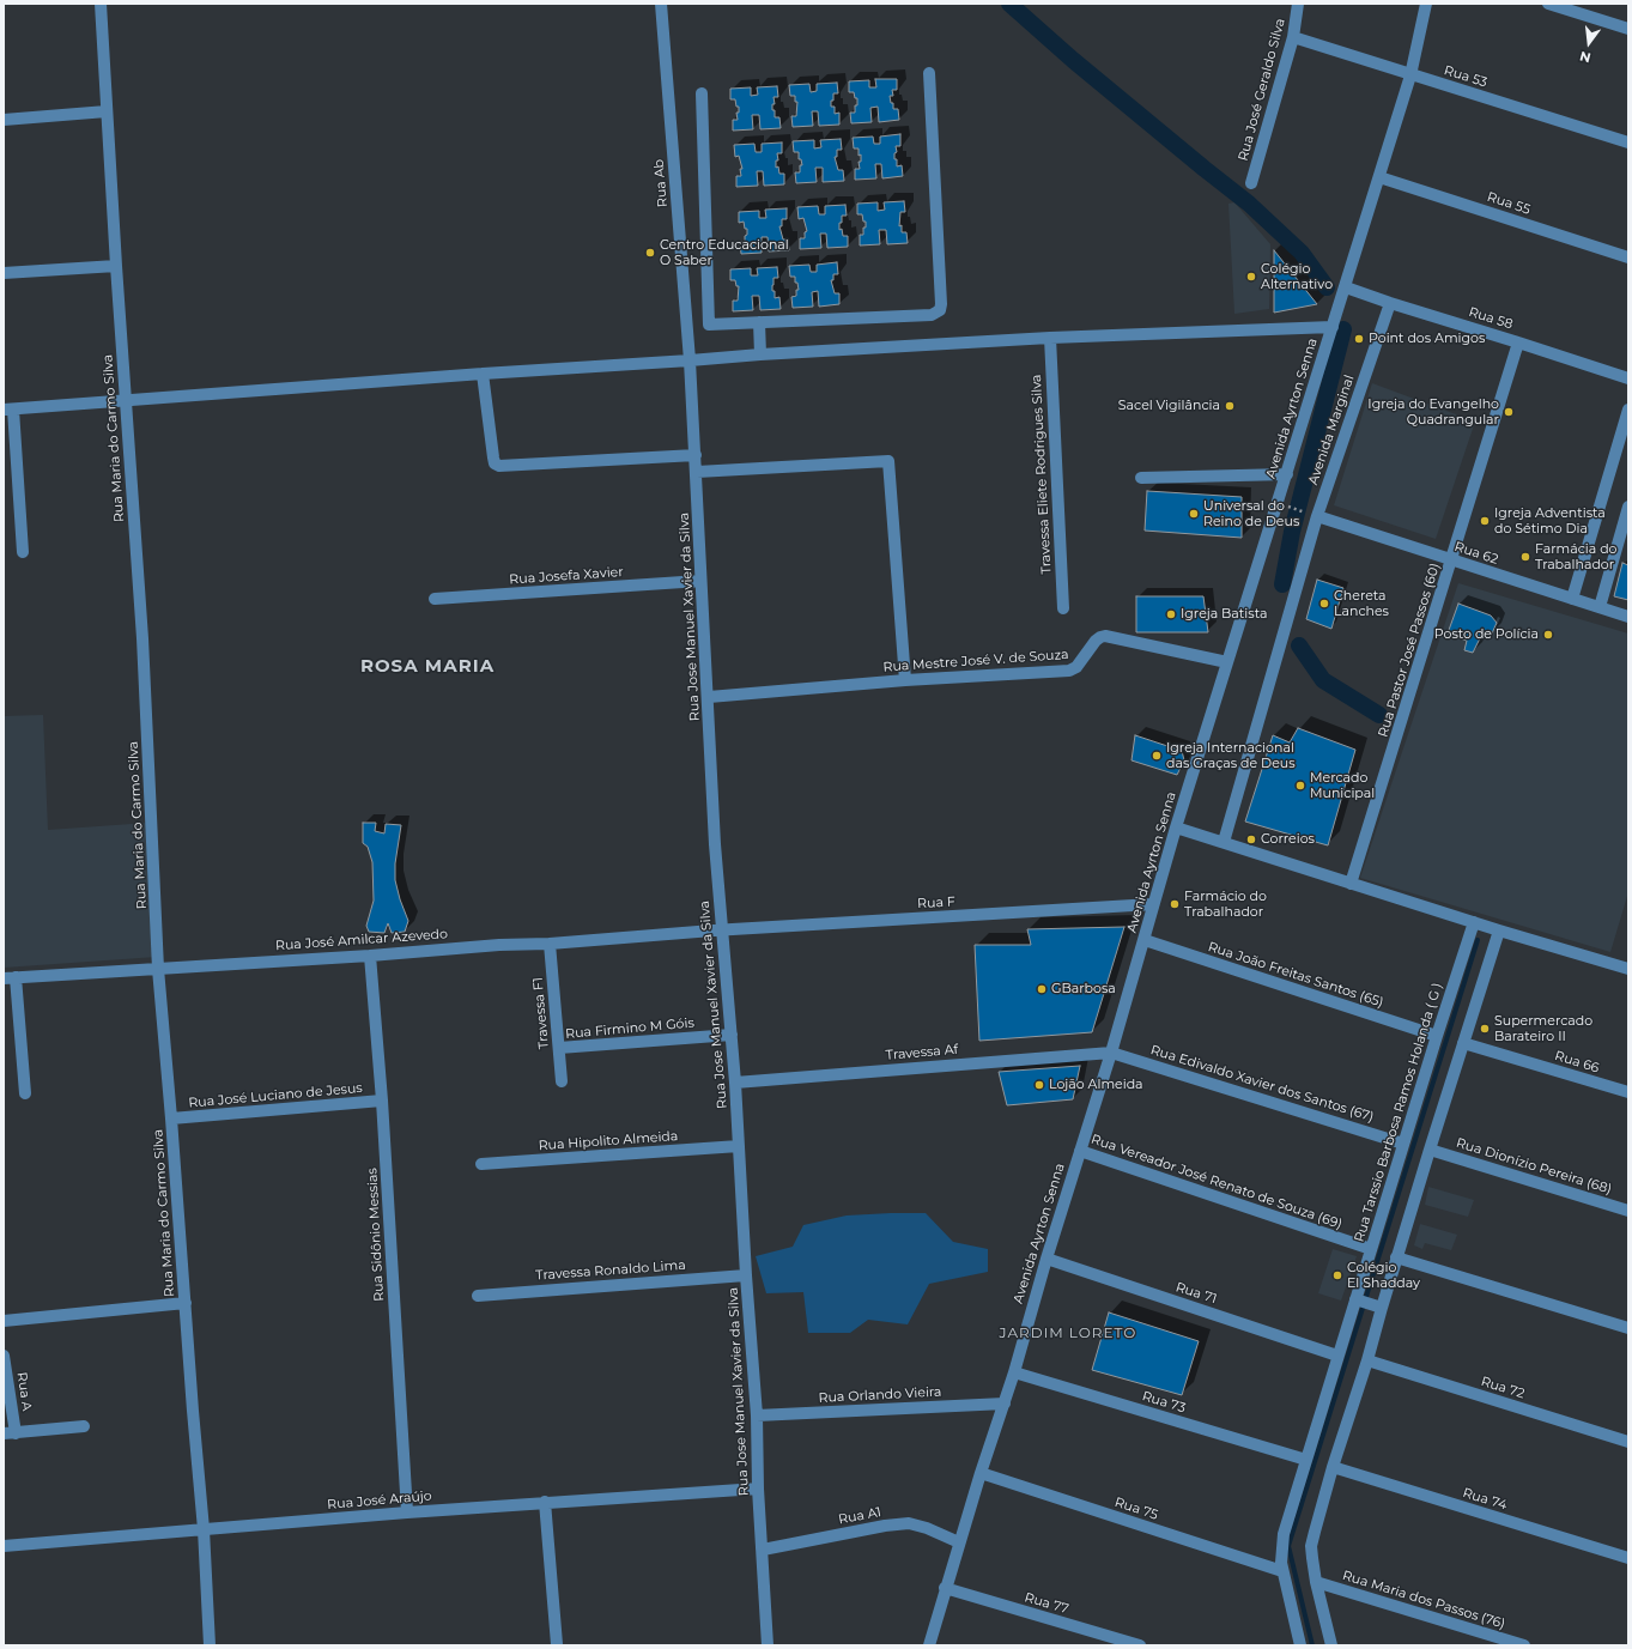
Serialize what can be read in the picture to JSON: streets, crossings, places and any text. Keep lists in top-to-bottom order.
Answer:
{
  "streets": {
    "street": [
      "Rua 53",
      "Rua José Geraldo Silva",
      "Rua Ab",
      "Rua 55",
      "Rua 58",
      "Avenida Ayrton Senna",
      "Avenida Marginal",
      "Rua Maria do Carmo Silva",
      "Travessa Eliete Rodrigues Silva",
      "Rua 62",
      "Rua Josefa Xavier",
      "Rua Jose Manuel Xavier da Silva",
      "Rua Pastor José Passos (60)",
      "Rua Mestre José V. de Souza",
      "Rua F",
      "Rua José Amilcar Azevedo",
      "Rua João Freitas Santos (65)",
      "Travessa F1",
      "Rua Firmino M Góis",
      "Travessa Af",
      "Rua 66",
      "Rua Edivaldo Xavier dos Santos (67)",
      "Rua José Luciano de Jesus",
      "Rua Tarssio Barbosa Ramos Holanda ( G )",
      "Rua Hipolito Almeida",
      "Rua Dionízio Pereira (68)",
      "Rua Vereador José Renato de Souza (69)",
      "Rua Sidônio Messias",
      "Travessa Ronaldo Lima",
      "Rua 71",
      "Rua 72",
      "Rua A",
      "Rua Orlando Vieira",
      "Rua 73",
      "Rua 74",
      "Rua José Araújo",
      "Rua 75",
      "Rua A1",
      "Rua Maria dos Passos (76)",
      "Rua 77"
    ]
  },
  "crossings": [
    ["Rua 53", "Rua José Geraldo Silva"],
    ["Rua 53", "Avenida Ayrton Senna"],
    ["Rua Ab", "Rua Jose Manuel Xavier da Silva"],
    ["Rua 55", "Avenida Ayrton Senna"],
    ["Rua 58", "Avenida Ayrton Senna"],
    ["Rua 58", "Avenida Marginal"],
    ["Rua 58", "Rua Pastor José Passos (60)"],
    ["Avenida Ayrton Senna", "Rua Mestre José V. de Souza"],
    ["Avenida Ayrton Senna", "Rua F"],
    ["Avenida Ayrton Senna", "Rua João Freitas Santos (65)"],
    ["Avenida Ayrton Senna", "Travessa Af"],
    ["Avenida Ayrton Senna", "Rua Edivaldo Xavier dos Santos (67)"],
    ["Avenida Ayrton Senna", "Rua Vereador José Renato de Souza (69)"],
    ["Avenida Ayrton Senna", "Rua 71"],
    ["Avenida Ayrton Senna", "Rua Orlando Vieira"],
    ["Avenida Ayrton Senna", "Rua 73"],
    ["Avenida Ayrton Senna", "Rua 75"],
    ["Avenida Ayrton Senna", "Rua A1"],
    ["Avenida Ayrton Senna", "Rua 77"],
    ["Avenida Marginal", "Rua 62"],
    ["Rua Maria do Carmo Silva", "Rua José Amilcar Azevedo"],
    ["Rua Maria do Carmo Silva", "Rua José Luciano de Jesus"],
    ["Rua Maria do Carmo Silva", "Rua José Araújo"],
    ["Rua 62", "Rua Pastor José Passos (60)"],
    ["Rua Josefa Xavier", "Rua Jose Manuel Xavier da Silva"],
    ["Rua Jose Manuel Xavier da Silva", "Rua Mestre José V. de Souza"],
    ["Rua Jose Manuel Xavier da Silva", "Rua F"],
    ["Rua Jose Manuel Xavier da Silva", "Rua José Amilcar Azevedo"],
    ["Rua Jose Manuel Xavier da Silva", "Rua Firmino M Góis"],
    ["Rua Jose Manuel Xavier da Silva", "Travessa Af"],
    ["Rua Jose Manuel Xavier da Silva", "Rua Hipolito Almeida"],
    ["Rua Jose Manuel Xavier da Silva", "Travessa Ronaldo Lima"],
    ["Rua Jose Manuel Xavier da Silva", "Rua Orlando Vieira"],
    ["Rua Jose Manuel Xavier da Silva", "Rua José Araújo"],
    ["Rua Jose Manuel Xavier da Silva", "Rua A1"],
    ["Rua F", "Rua José Amilcar Azevedo"],
    ["Rua José Amilcar Azevedo", "Travessa F1"],
    ["Rua José Amilcar Azevedo", "Rua Sidônio Messias"],
    ["Rua João Freitas Santos (65)", "Rua Tarssio Barbosa Ramos Holanda ( G )"],
    ["Travessa F1", "Rua Firmino M Góis"],
    ["Travessa Af", "Rua Edivaldo Xavier dos Santos (67)"],
    ["Rua Edivaldo Xavier dos Santos (67)", "Rua Tarssio Barbosa Ramos Holanda ( G )"],
    ["Rua José Luciano de Jesus", "Rua Sidônio Messias"],
    ["Rua Tarssio Barbosa Ramos Holanda ( G )", "Rua Vereador José Renato de Souza (69)"],
    ["Rua Tarssio Barbosa Ramos Holanda ( G )", "Rua 71"],
    ["Rua Tarssio Barbosa Ramos Holanda ( G )", "Rua 73"],
    ["Rua Tarssio Barbosa Ramos Holanda ( G )", "Rua 75"],
    ["Rua Sidônio Messias", "Rua José Araújo"]
  ],
  "districts": ["ROSA MARIA", "JARDIM LORETO"],
  "places": [
    "Centro Educacional O Saber",
    "Colégio Alternativo",
    "Point dos Amigos",
    "Sacel Vigilância",
    "Igreja do Evangelho Quadrangular",
    "Universal do Reino de Deus",
    "Igreja Adventista do Sétimo Dia",
    "Farmácia do Trabalhador",
    "Chereta Lanches",
    "Igreja Batista",
    "Posto de Polícia",
    "Igreja Internacional das Graças de Deus",
    "Mercado Municipal",
    "Correios",
    "Farmácio do Trabalhador",
    "GBarbosa",
    "Supermercado Barateiro II",
    "Lojão Almeida",
    "Colégio El Shadday"
  ],
  "north": "bottom"
}
